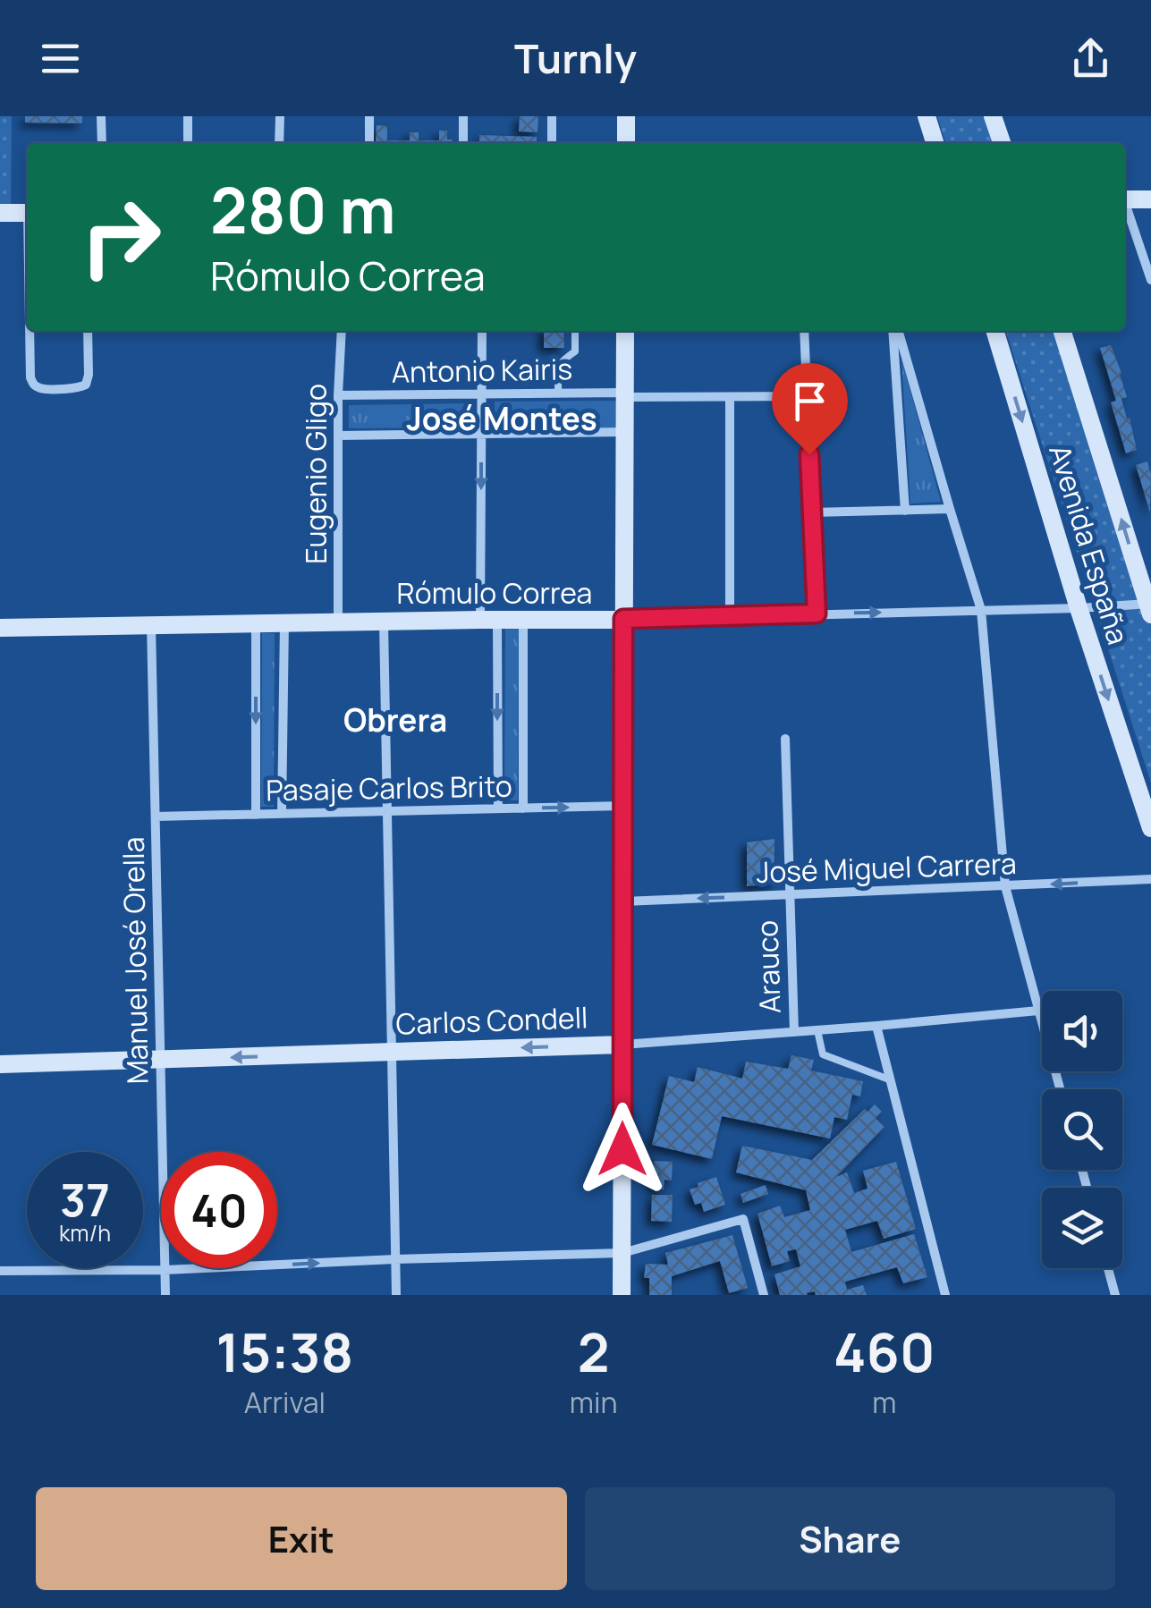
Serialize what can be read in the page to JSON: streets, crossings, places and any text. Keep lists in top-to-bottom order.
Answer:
{
  "streets": {
    "street": [
      "Antonio Kairis",
      "Eugenio Gligo",
      "Avenida España",
      "Rómulo Correa",
      "Pasaje Carlos Brito",
      "José Miguel Carrera",
      "Manuel José Orella",
      "Arauco",
      "Carlos Condell"
    ]
  },
  "crossings": [
    ["Antonio Kairis", "Eugenio Gligo"],
    ["Eugenio Gligo", "Rómulo Correa"],
    ["Avenida España", "Rómulo Correa"],
    ["Rómulo Correa", "Manuel José Orella"],
    ["Pasaje Carlos Brito", "Manuel José Orella"],
    ["José Miguel Carrera", "Arauco"],
    ["Manuel José Orella", "Carlos Condell"],
    ["Arauco", "Carlos Condell"]
  ],
  "one_way": ["José Miguel Carrera", "Carlos Condell"],
  "districts": ["José Montes", "Obrera"],
  "page": {
    "header": "Turnly",
    "turn": ["280 m", "Rómulo Correa"],
    "speed": "37 km/h",
    "limit": "40",
    "eta": [
      "15:38",
      "Arrival",
      "2",
      "min",
      "460",
      "m"
    ],
    "buttons": ["Exit", "Share"]
  }
}
